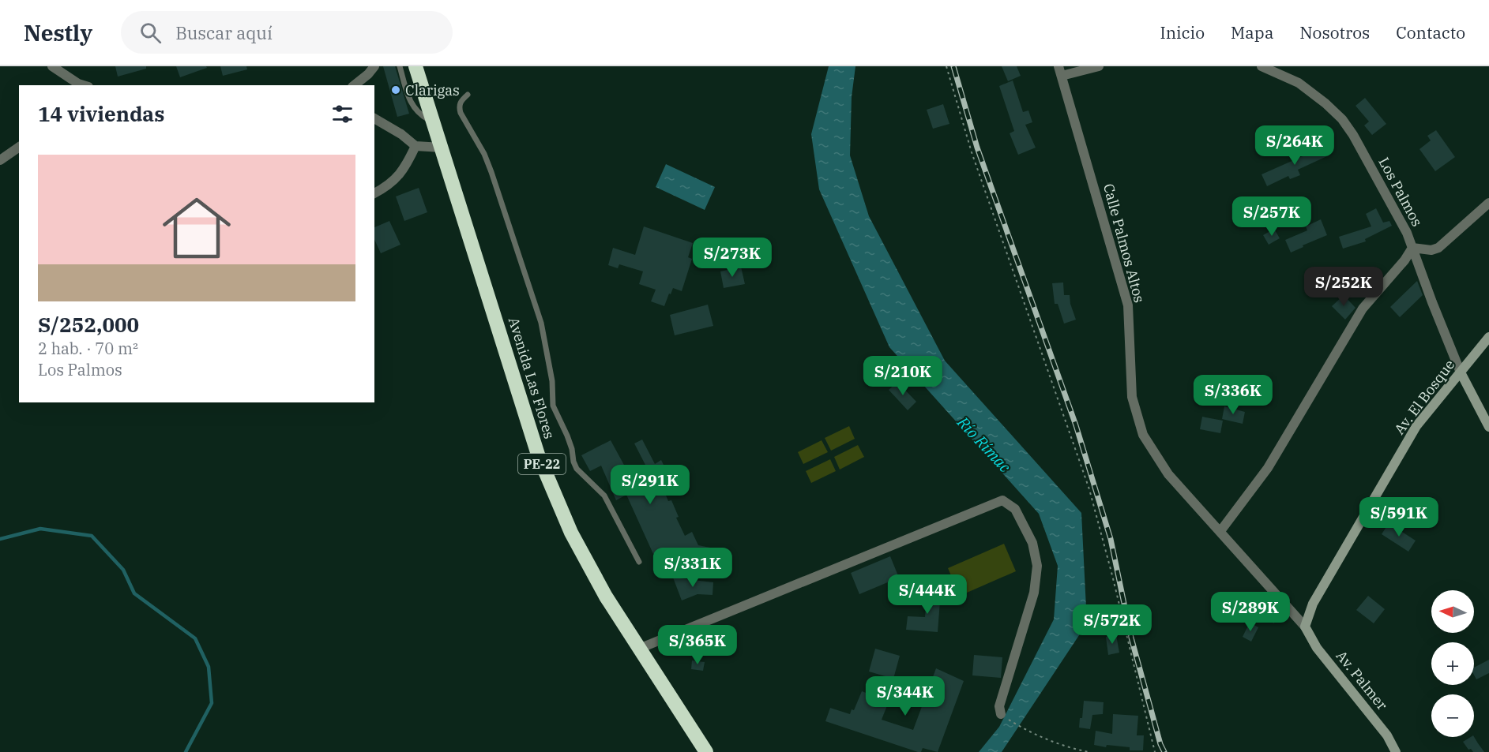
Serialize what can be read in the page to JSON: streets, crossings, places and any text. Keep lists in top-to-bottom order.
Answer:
{
  "streets": {
    "highway": ["Avenida Las Flores", "PE-22"],
    "street": [
      "Los Palmos",
      "Calle Palmos Altos",
      "Av. El Bosque",
      "Av. Palmer"
    ]
  },
  "crossings": [
    ["Los Palmos", "Av. El Bosque"],
    ["Calle Palmos Altos", "Av. El Bosque"],
    ["Calle Palmos Altos", "Av. Palmer"],
    ["Av. El Bosque", "Av. Palmer"]
  ],
  "water": ["Río Rímac"],
  "places": ["Clarigas"],
  "north": "left",
  "page": {
    "header": "Nestly",
    "search": "Buscar aquí",
    "nav": [
      "Inicio",
      "Mapa",
      "Nosotros",
      "Contacto"
    ],
    "heading": "14 viviendas",
    "price": [
      "S/264K",
      "S/257K",
      "S/273K",
      "S/252K",
      "S/210K",
      "S/336K",
      "S/291K",
      "S/591K",
      "S/331K",
      "S/444K",
      "S/289K",
      "S/572K",
      "S/365K",
      "S/344K"
    ],
    "list": [
      {
        "name": "S/252,000",
        "note": "2 hab. · 70 m² · Los Palmos"
      }
    ],
    "map_buttons": ["+", "−"]
  }
}
